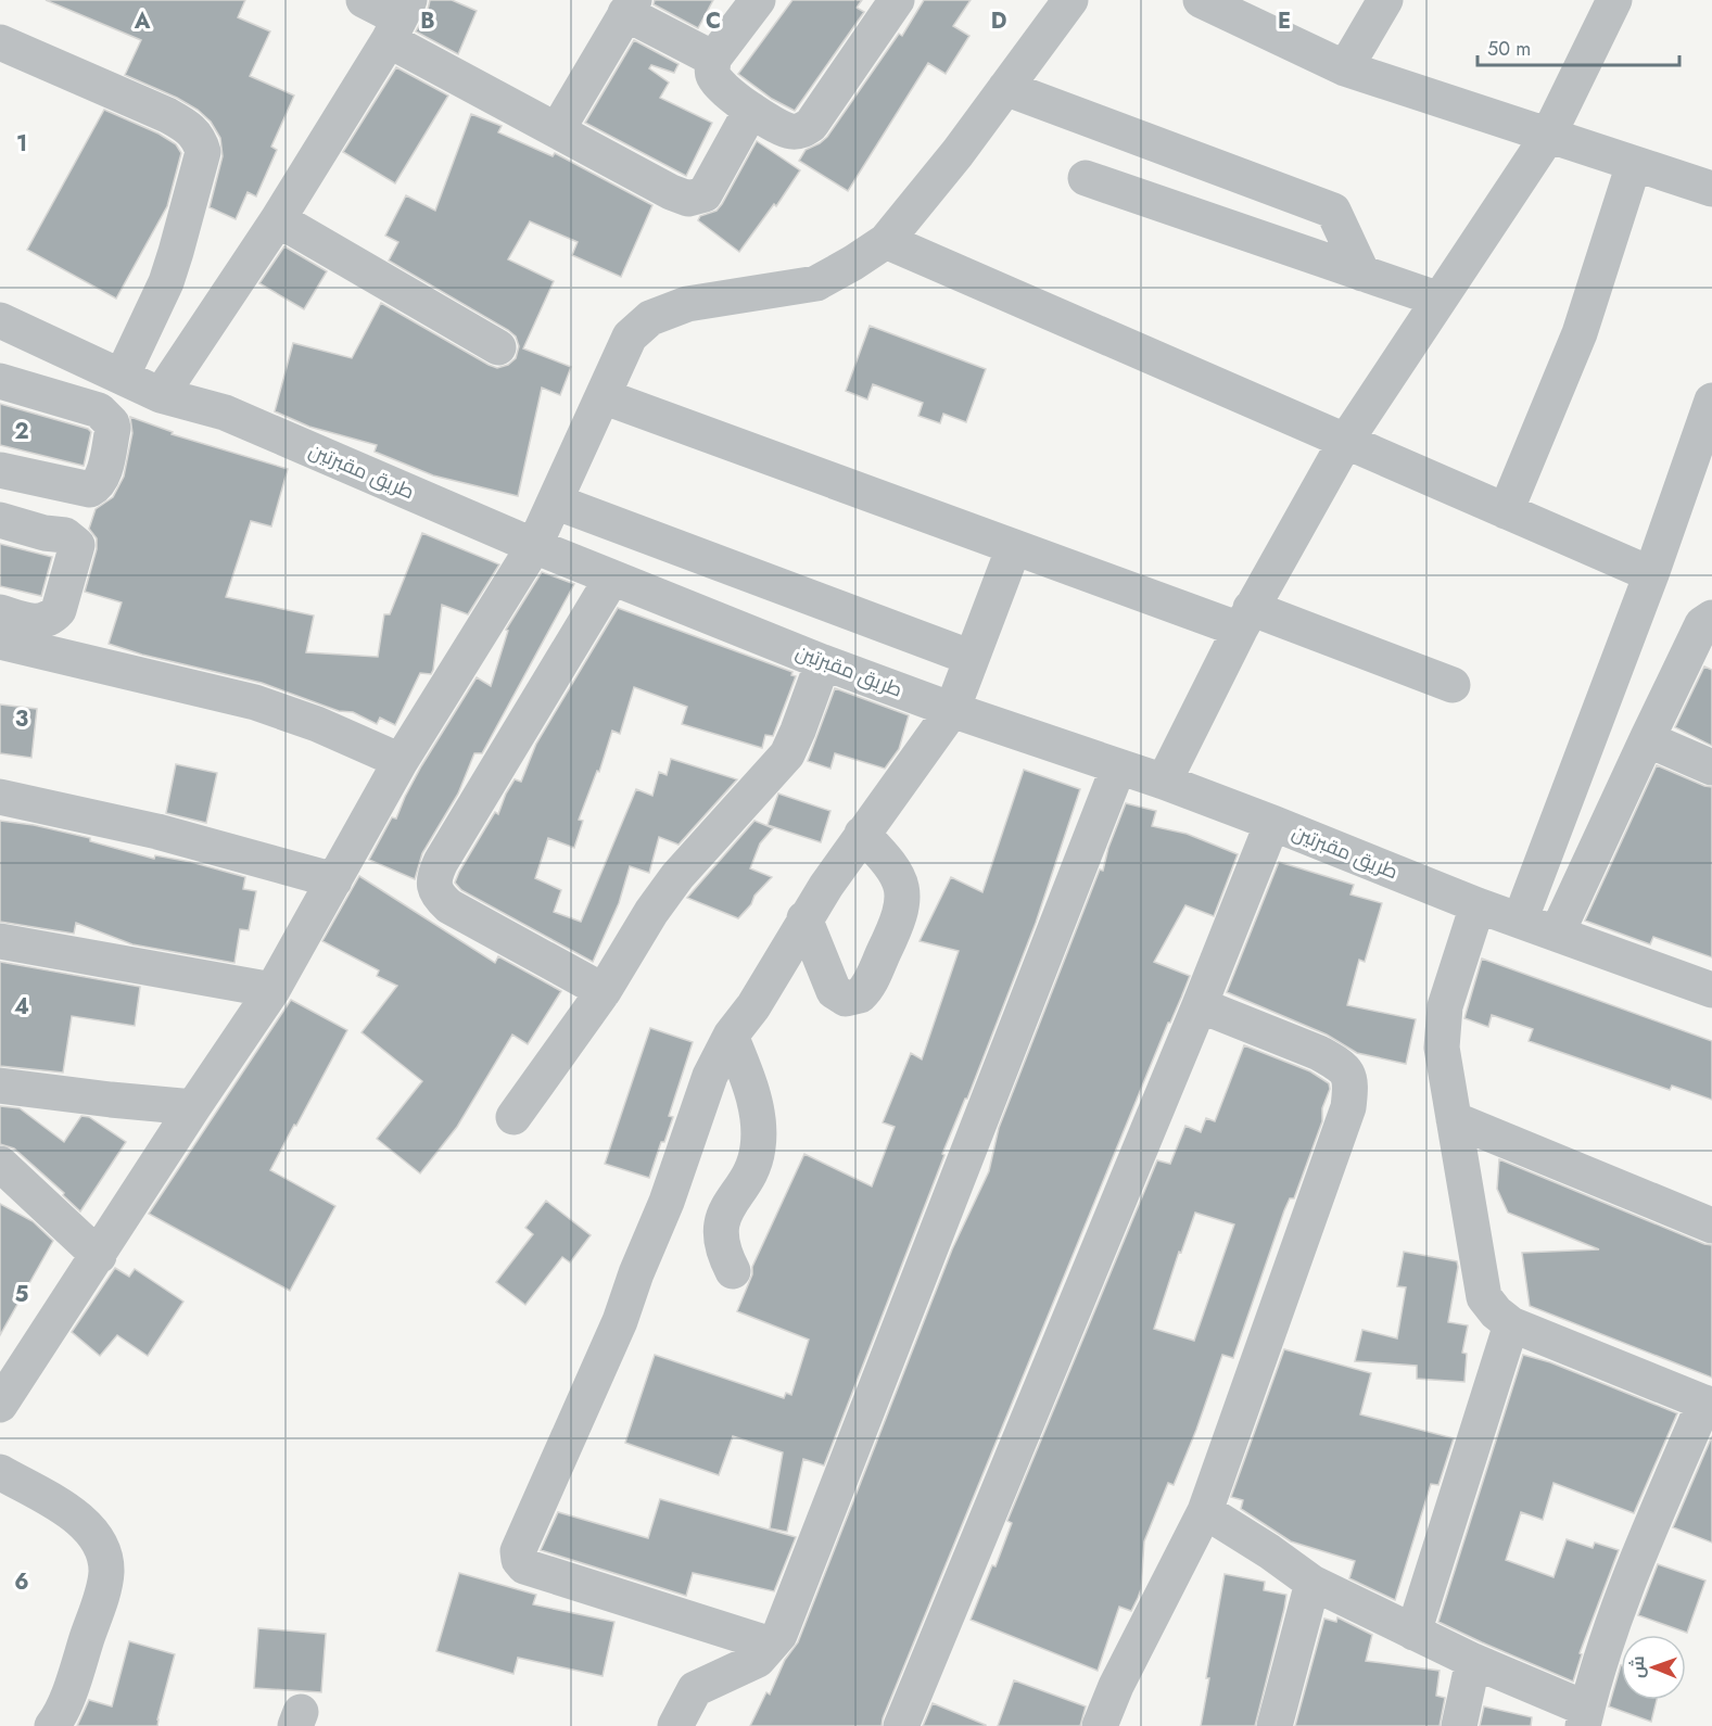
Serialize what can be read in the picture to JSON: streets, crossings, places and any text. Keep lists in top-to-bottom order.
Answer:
{
  "streets": {
    "street": ["طريق مقبرتين"]
  },
  "scale_bar": "50 m",
  "north": "left",
  "grid": {
    "columns": [
      "A",
      "B",
      "C",
      "D",
      "E"
    ],
    "rows": [
      "1",
      "2",
      "3",
      "4",
      "5",
      "6"
    ]
  }
}
